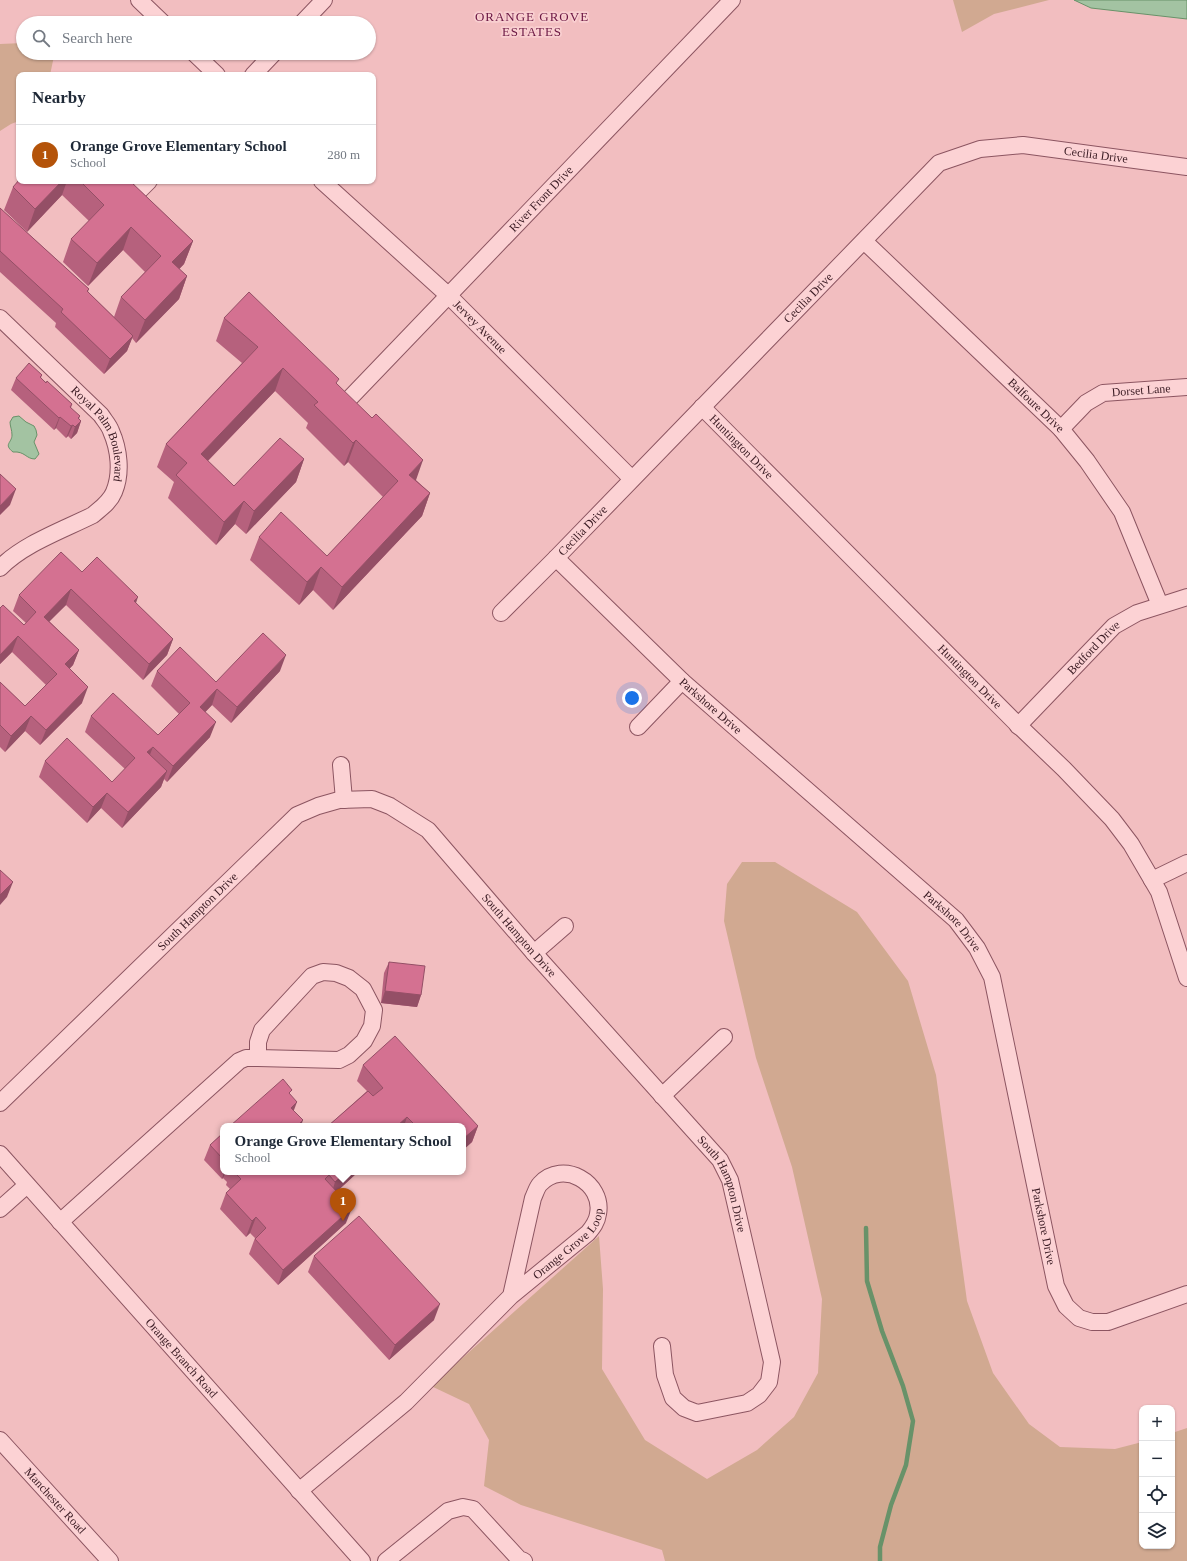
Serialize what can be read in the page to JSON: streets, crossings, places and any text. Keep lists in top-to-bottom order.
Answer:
{
  "streets": {
    "street": [
      "Cecilia Drive",
      "River Front Drive",
      "Jervey Avenue",
      "Dorset Lane",
      "Balfoure Drive",
      "Royal Palm Boulevard",
      "Huntington Drive",
      "Bedford Drive",
      "Parkshore Drive",
      "South Hampton Drive",
      "Orange Grove Loop",
      "Orange Branch Road",
      "Manchester Road"
    ]
  },
  "crossings": [
    ["Cecilia Drive", "Jervey Avenue"],
    ["Cecilia Drive", "Balfoure Drive"],
    ["Cecilia Drive", "Huntington Drive"],
    ["Cecilia Drive", "Parkshore Drive"],
    ["River Front Drive", "Jervey Avenue"],
    ["Dorset Lane", "Balfoure Drive"],
    ["Balfoure Drive", "Bedford Drive"],
    ["Huntington Drive", "Bedford Drive"],
    ["Orange Grove Loop", "Orange Branch Road"]
  ],
  "districts": ["ORANGE GROVE ESTATES"],
  "page": {
    "search": "Search here",
    "heading": "Nearby",
    "list": [
      {
        "mark": "1",
        "name": "Orange Grove Elementary School",
        "note": "School",
        "value": "280 m"
      }
    ],
    "popup": ["Orange Grove Elementary School", "School"],
    "pins": "1",
    "map_buttons": ["+", "−"]
  }
}
